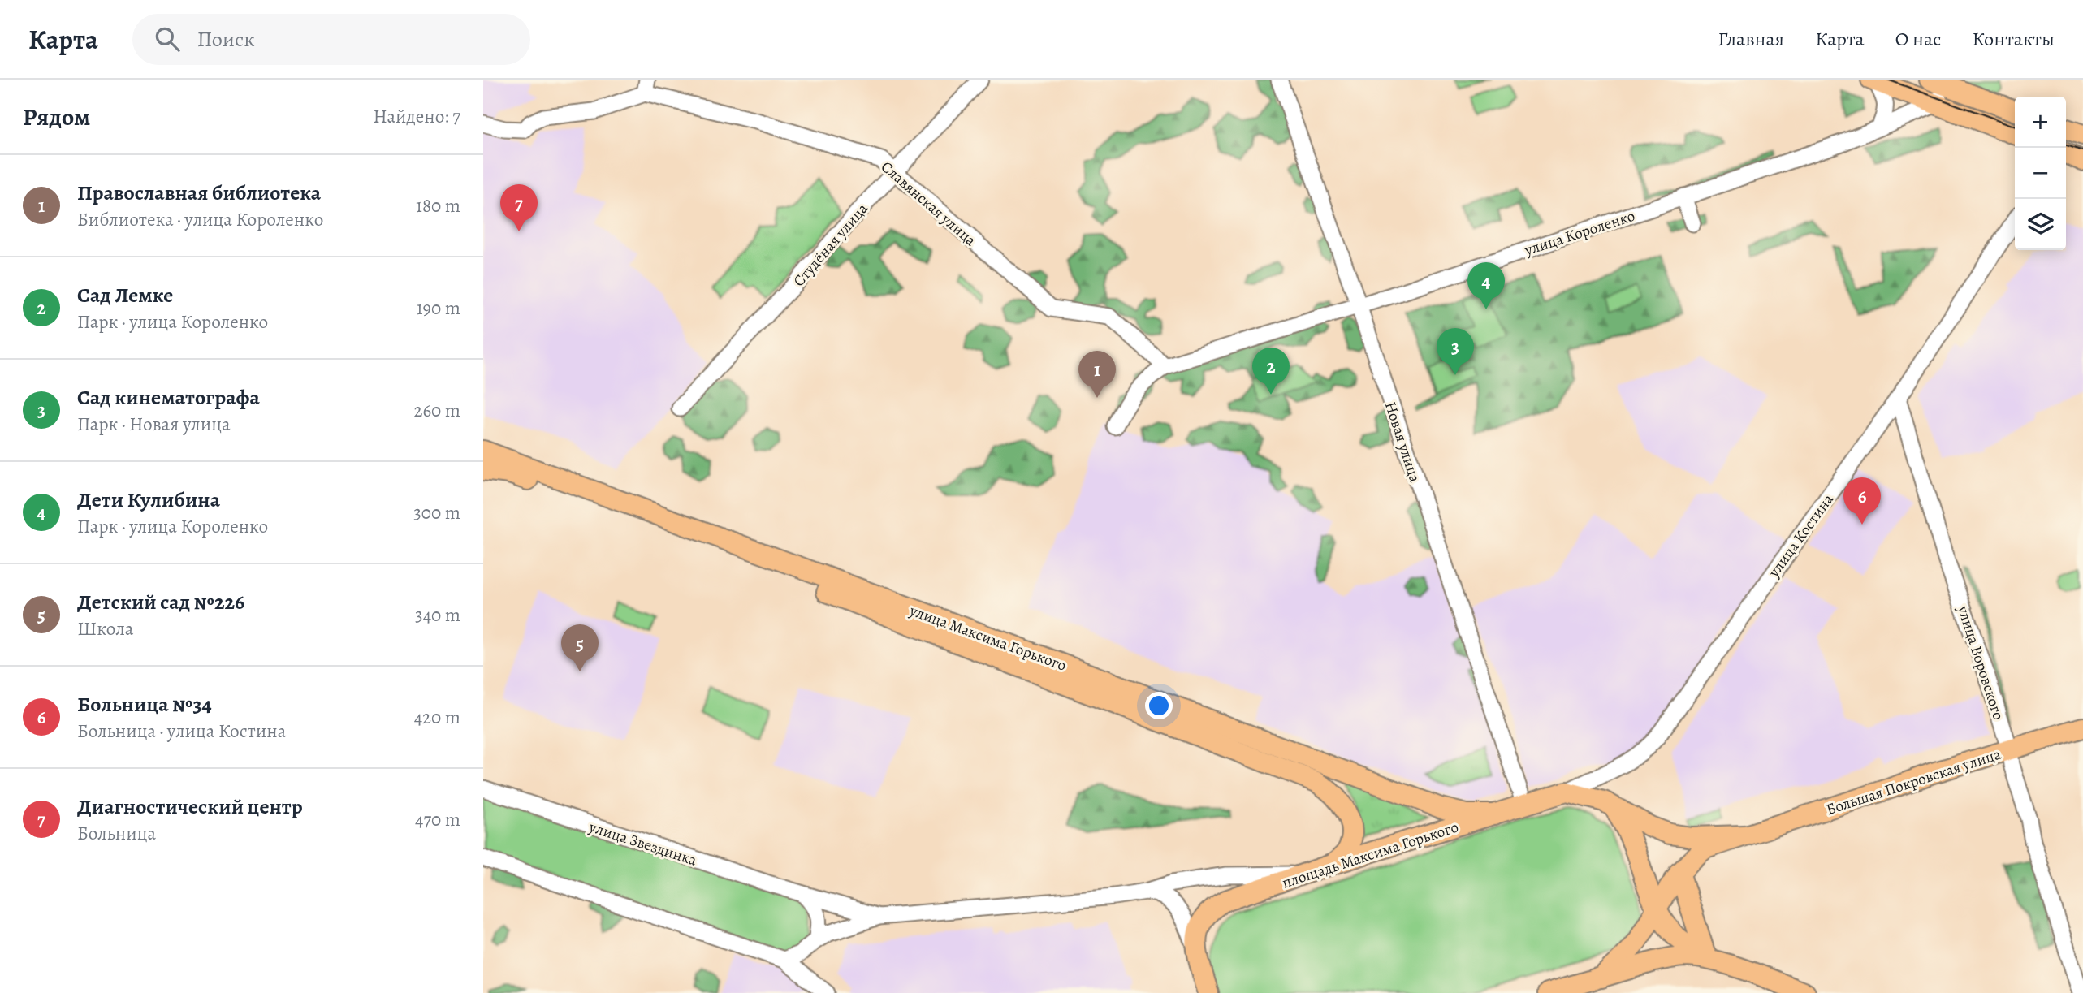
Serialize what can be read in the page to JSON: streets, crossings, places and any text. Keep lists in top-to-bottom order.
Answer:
{
  "streets": {
    "main road": ["улица Максима Горького", "Большая Покровская улица", "площадь Максима Горького"],
    "street": [
      "Славянская улица",
      "улица Короленко",
      "Студёная улица",
      "Новая улица",
      "улица Костина",
      "улица Воровского",
      "улица Звездинка"
    ]
  },
  "crossings": [
    ["Славянская улица", "улица Короленко"],
    ["Славянская улица", "Студёная улица"],
    ["улица Короленко", "Новая улица"],
    ["Новая улица", "площадь Максима Горького"],
    ["улица Костина", "улица Воровского"],
    ["улица Костина", "площадь Максима Горького"],
    ["улица Максима Горького", "площадь Максима Горького"],
    ["улица Воровского", "Большая Покровская улица"],
    ["улица Звездинка", "площадь Максима Горького"]
  ],
  "page": {
    "header": "Карта",
    "search": "Поиск",
    "nav": [
      "Главная",
      "Карта",
      "О нас",
      "Контакты"
    ],
    "heading": ["Рядом", "Найдено: 7"],
    "map_buttons": ["+", "−"],
    "list": [
      {
        "mark": "1",
        "name": "Православная библиотека",
        "note": "Библиотека · улица Короленко",
        "value": "180 m"
      },
      {
        "mark": "2",
        "name": "Сад Лемке",
        "note": "Парк · улица Короленко",
        "value": "190 m"
      },
      {
        "mark": "3",
        "name": "Сад кинематографа",
        "note": "Парк · Новая улица",
        "value": "260 m"
      },
      {
        "mark": "4",
        "name": "Дети Кулибина",
        "note": "Парк · улица Короленко",
        "value": "300 m"
      },
      {
        "mark": "5",
        "name": "Детский сад №226",
        "note": "Школа",
        "value": "340 m"
      },
      {
        "mark": "6",
        "name": "Больница №34",
        "note": "Больница · улица Костина",
        "value": "420 m"
      },
      {
        "mark": "7",
        "name": "Диагностический центр",
        "note": "Больница",
        "value": "470 m"
      }
    ],
    "pins": [
      "7",
      "4",
      "3",
      "2",
      "1",
      "6",
      "5"
    ]
  }
}
